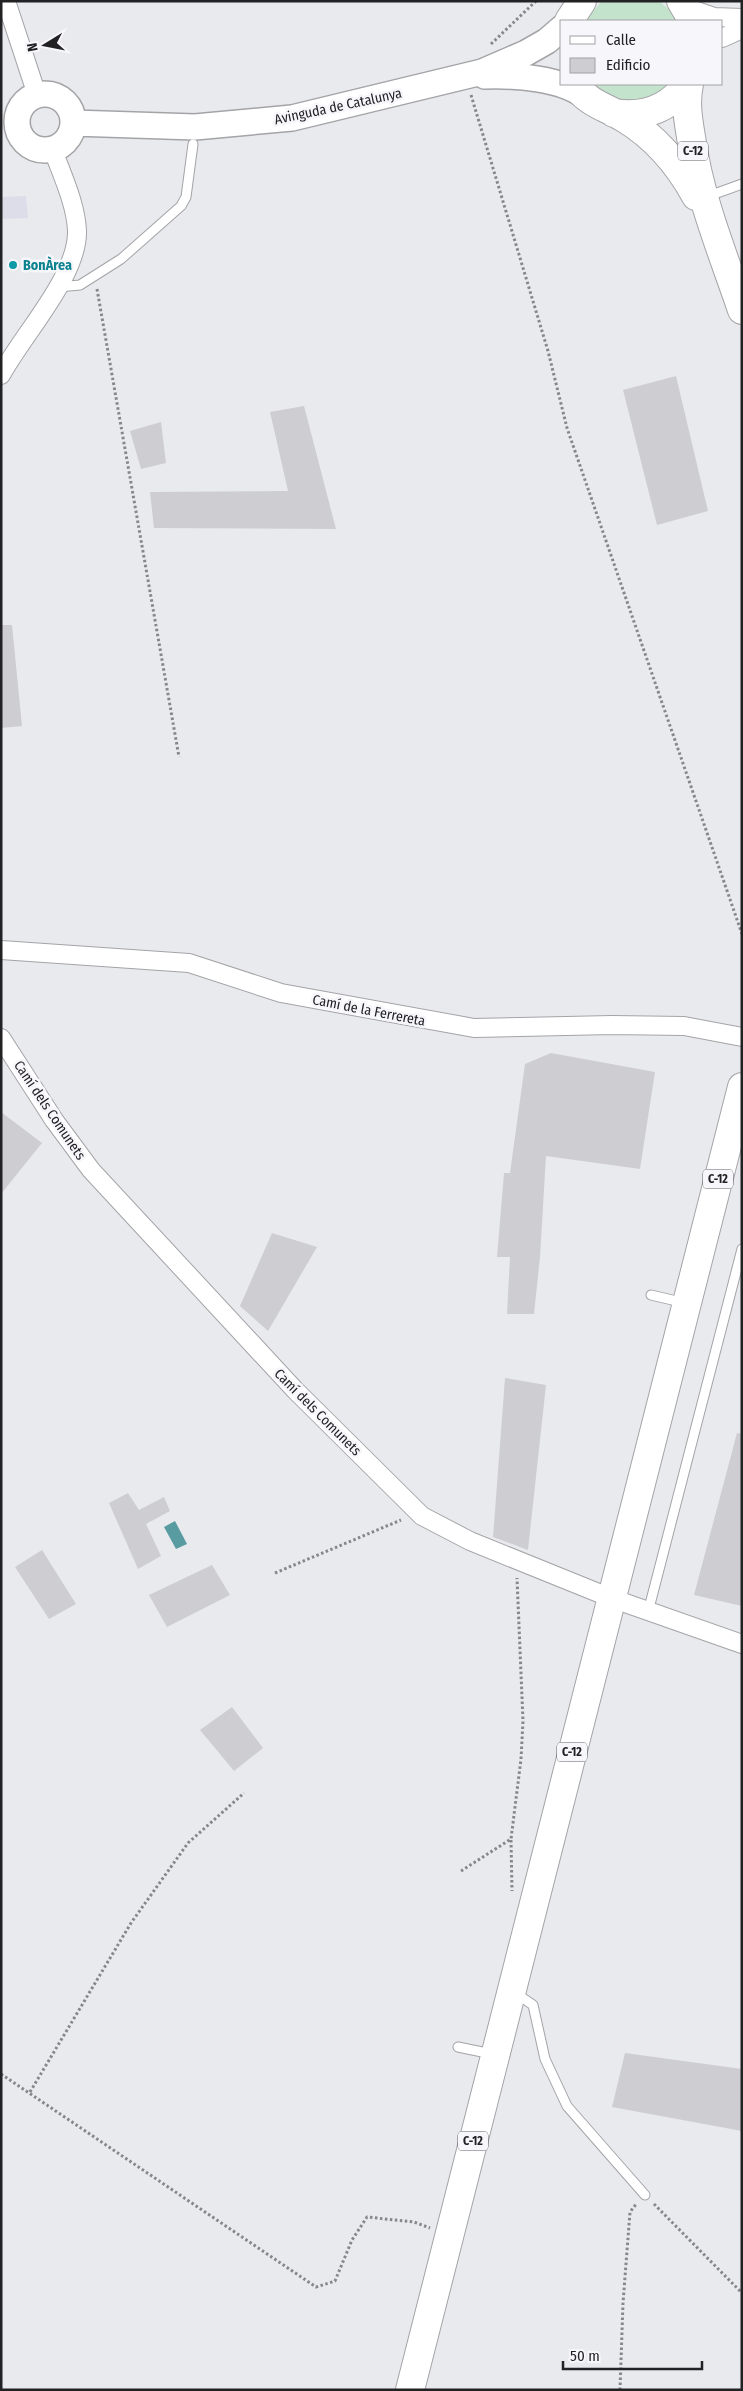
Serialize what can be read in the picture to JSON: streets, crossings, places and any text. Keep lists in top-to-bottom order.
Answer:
{
  "streets": {
    "main road": ["C-12"],
    "street": ["Avinguda de Catalunya", "Camí de la Ferrereta", "Camí dels Comunets"]
  },
  "crossings": [
    ["Avinguda de Catalunya", "C-12"],
    ["C-12", "Camí dels Comunets"]
  ],
  "places": ["BonÀrea"],
  "legend": ["Calle", "Edificio"],
  "scale_bar": "50 m",
  "north": "left"
}
